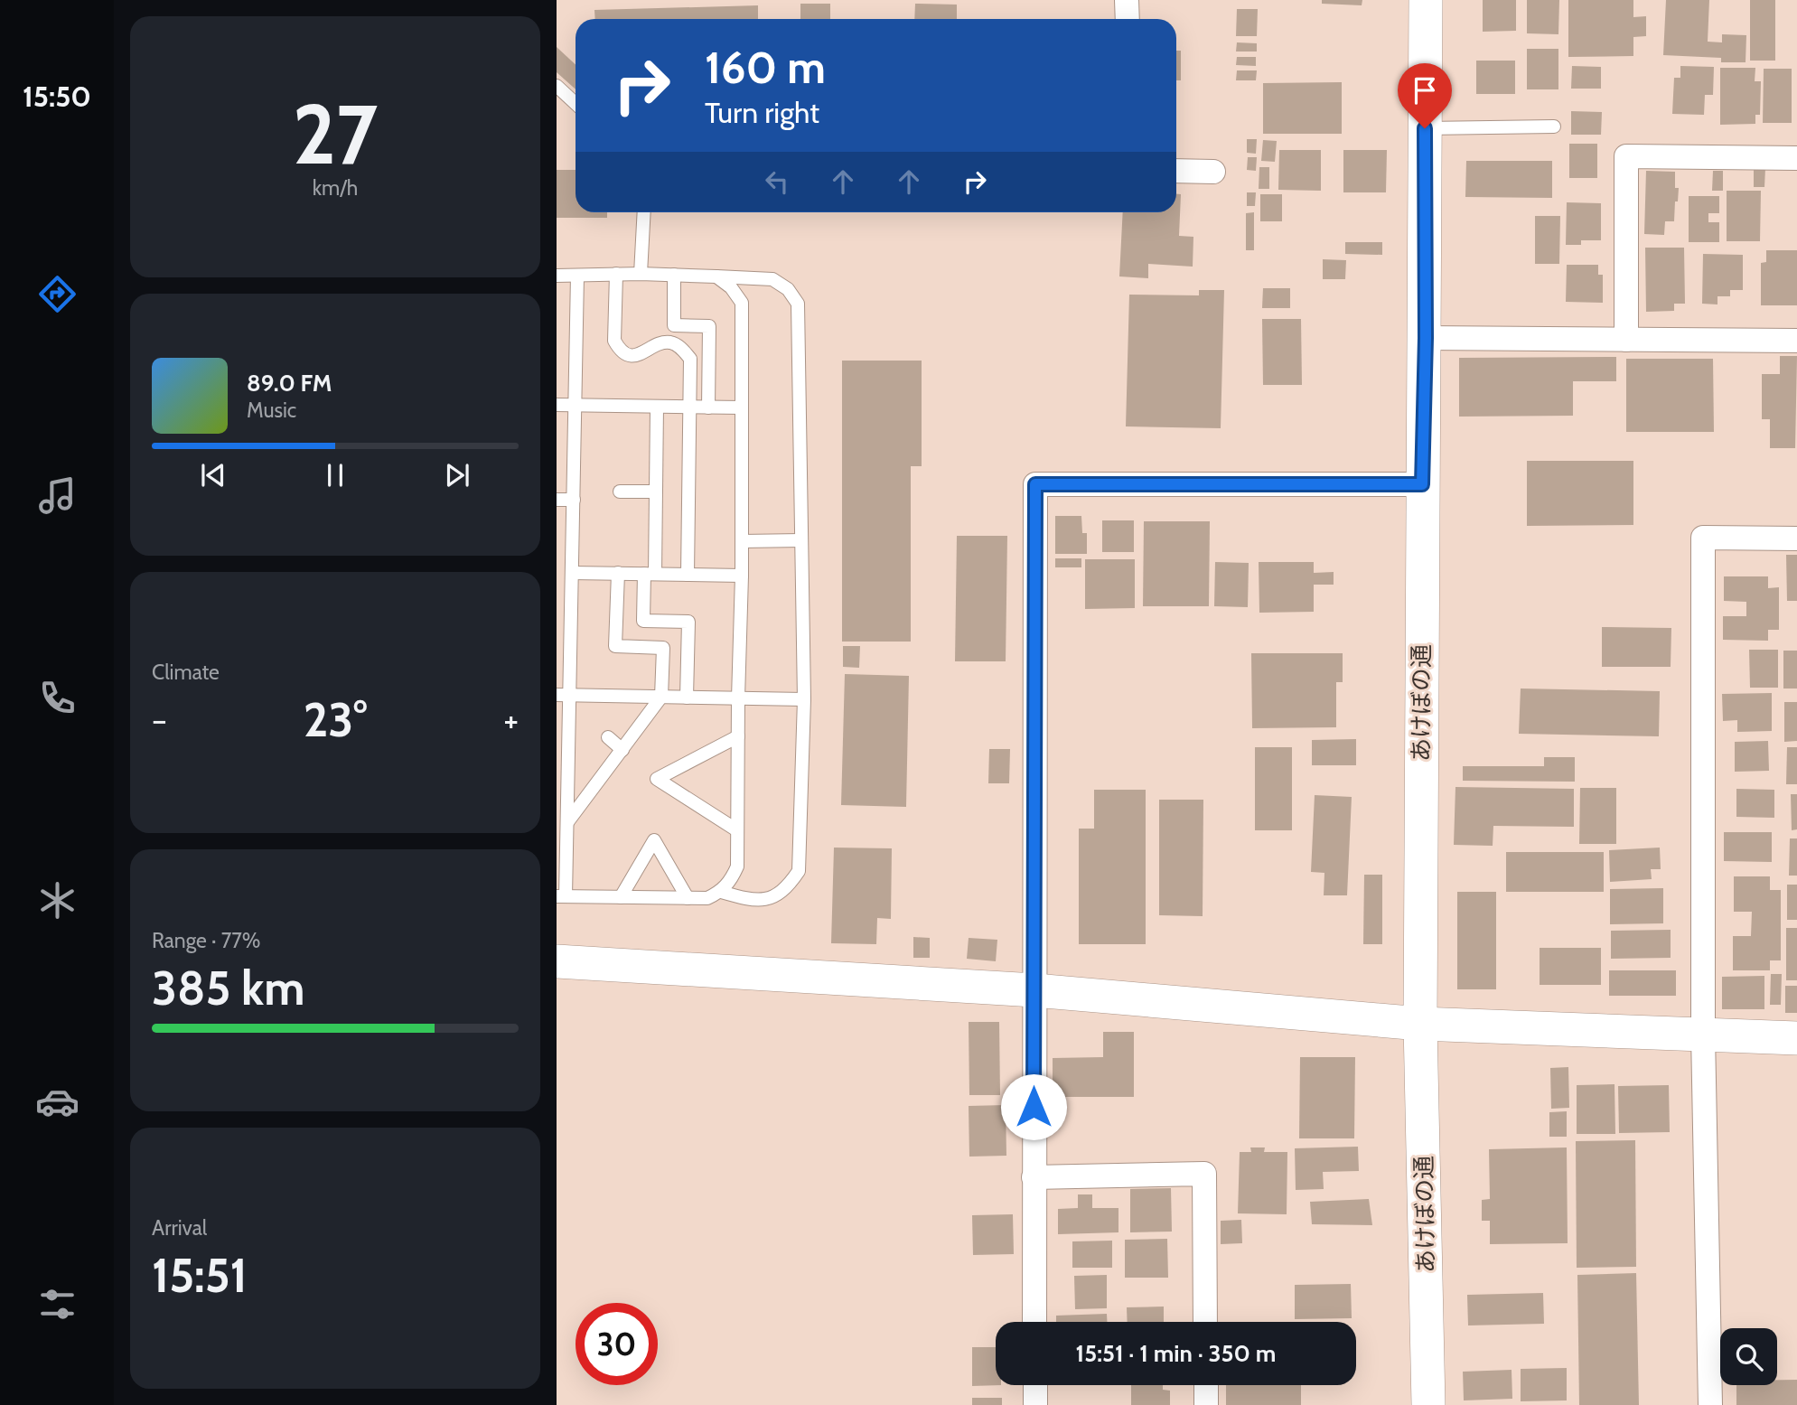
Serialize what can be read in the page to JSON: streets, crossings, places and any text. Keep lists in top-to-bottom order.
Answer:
{
  "streets": {
    "street": ["あけぼの通"]
  },
  "page": {
    "tabs": "15:50",
    "tile": [
      ["27", "km/h"],
      "Climate",
      ["Range · 77%", "385 km"],
      ["Arrival", "15:51"]
    ],
    "turn": ["160 m", "Turn right"],
    "song": ["89.0 FM", "Music"],
    "heat": ["−", "23°", "+"],
    "limit": "30",
    "trip": "15:51 · 1 min · 350 m"
  }
}
